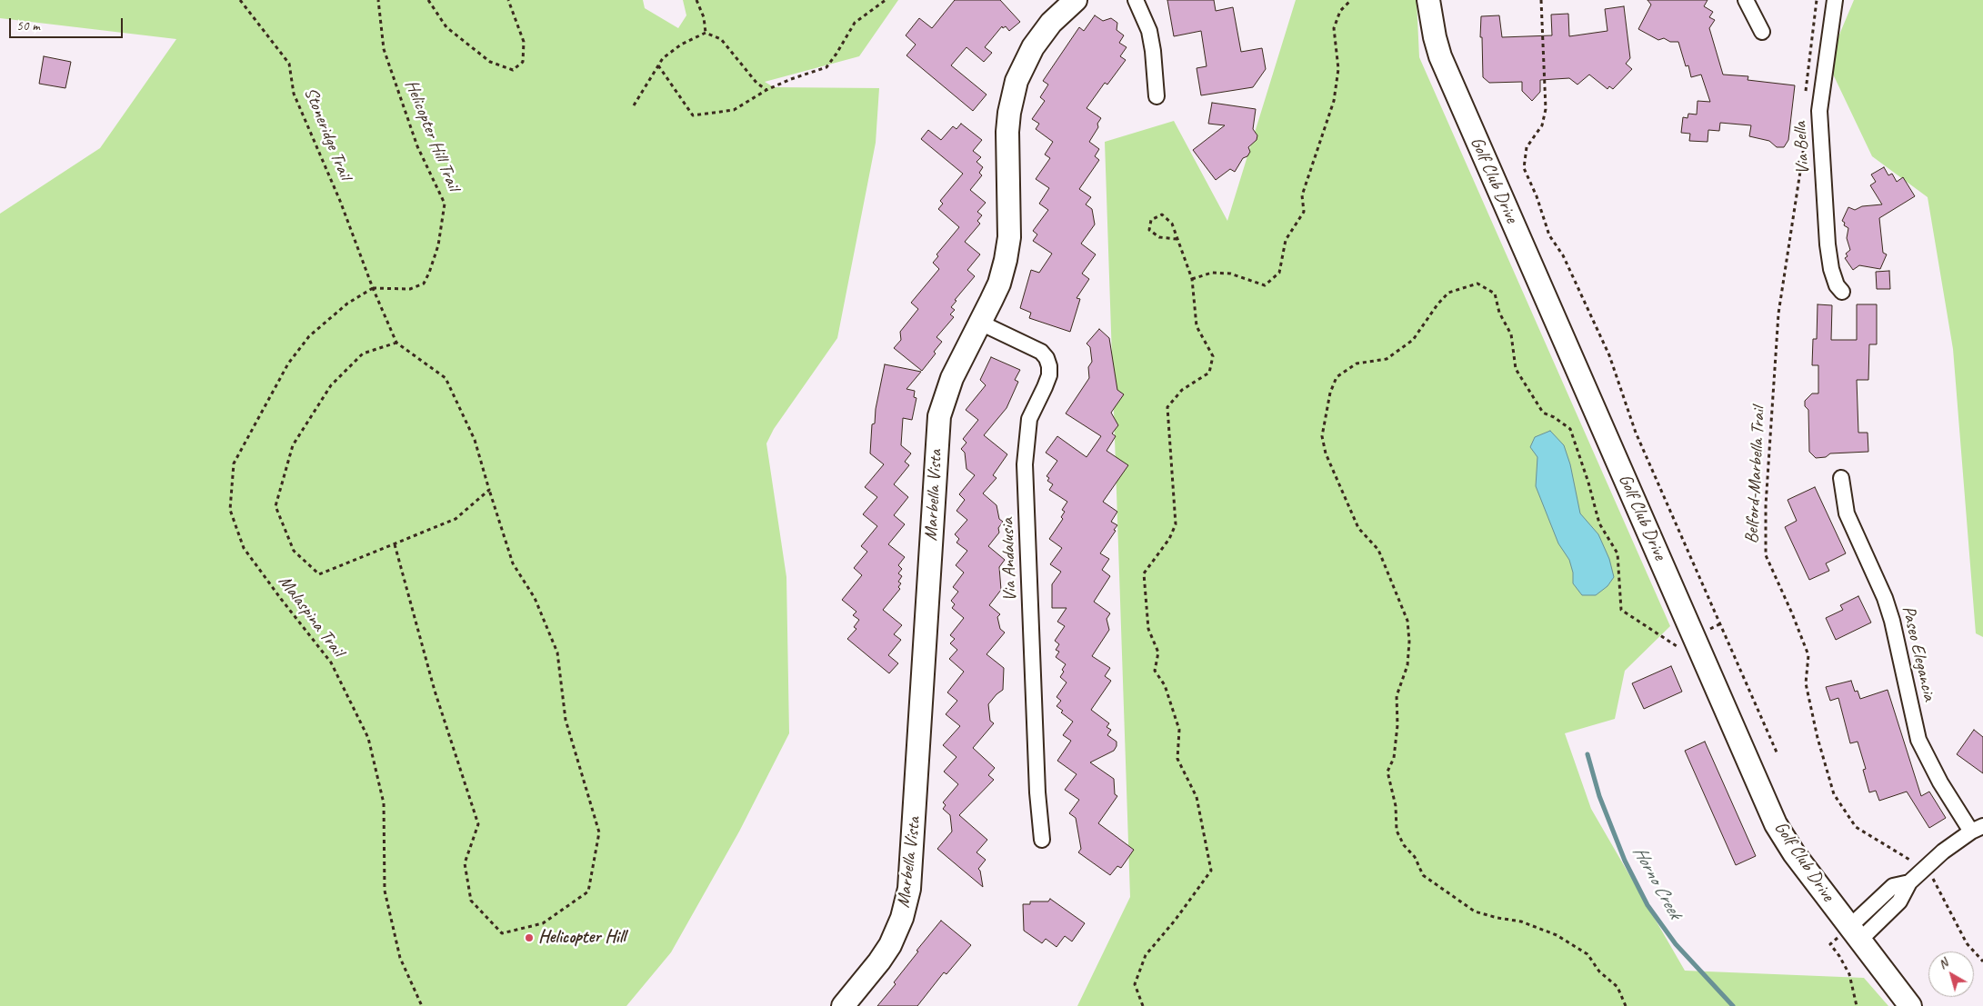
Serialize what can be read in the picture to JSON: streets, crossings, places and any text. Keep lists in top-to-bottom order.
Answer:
{
  "streets": {
    "street": [
      "Via Bella",
      "Golf Club Drive",
      "Marbella Vista",
      "Via Andalusia",
      "Paseo Elegancia"
    ],
    "path": [
      "Stoneridge Trail",
      "Helicopter Hill Trail",
      "Belford-Marbella Trail",
      "Malaspina Trail"
    ]
  },
  "crossings": [
    ["Stoneridge Trail", "Helicopter Hill Trail"],
    ["Stoneridge Trail", "Malaspina Trail"],
    ["Helicopter Hill Trail", "Malaspina Trail"],
    ["Golf Club Drive", "Paseo Elegancia"],
    ["Belford-Marbella Trail", "Paseo Elegancia"],
    ["Marbella Vista", "Via Andalusia"]
  ],
  "water": ["Horno Creek"],
  "places": ["Helicopter Hill"],
  "scale_bar": "50 m",
  "north": "top left"
}
